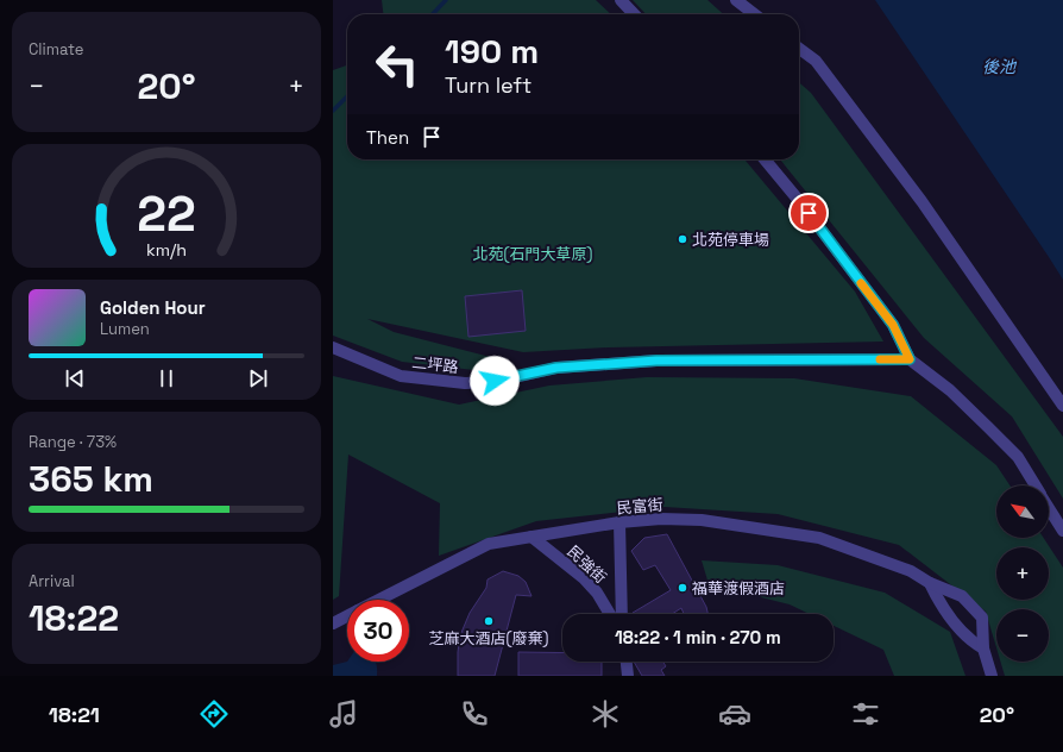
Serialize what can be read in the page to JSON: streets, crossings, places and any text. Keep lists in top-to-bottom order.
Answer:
{
  "streets": {
    "street": ["二坪路", "民富街", "民強街"]
  },
  "crossings": [
    ["民富街", "民強街"]
  ],
  "water": ["後池"],
  "parks": ["北苑(石門大草原)"],
  "places": ["北苑停車場", "福華渡假酒店", "芝麻大酒店(廢棄)"],
  "north": "top left",
  "page": {
    "tile": [
      "Climate",
      ["Range · 73%", "365 km"],
      ["Arrival", "18:22"]
    ],
    "turn": ["190 m", "Turn left"],
    "heat": ["−", "20°", "+"],
    "then": "Then",
    "song": ["Golden Hour", "Lumen"],
    "map_buttons": ["+", "−"],
    "limit": "30",
    "trip": "18:22 · 1 min · 270 m",
    "tabs": ["18:21", "20°"],
    "gauge": ["22", "km/h"]
  }
}
